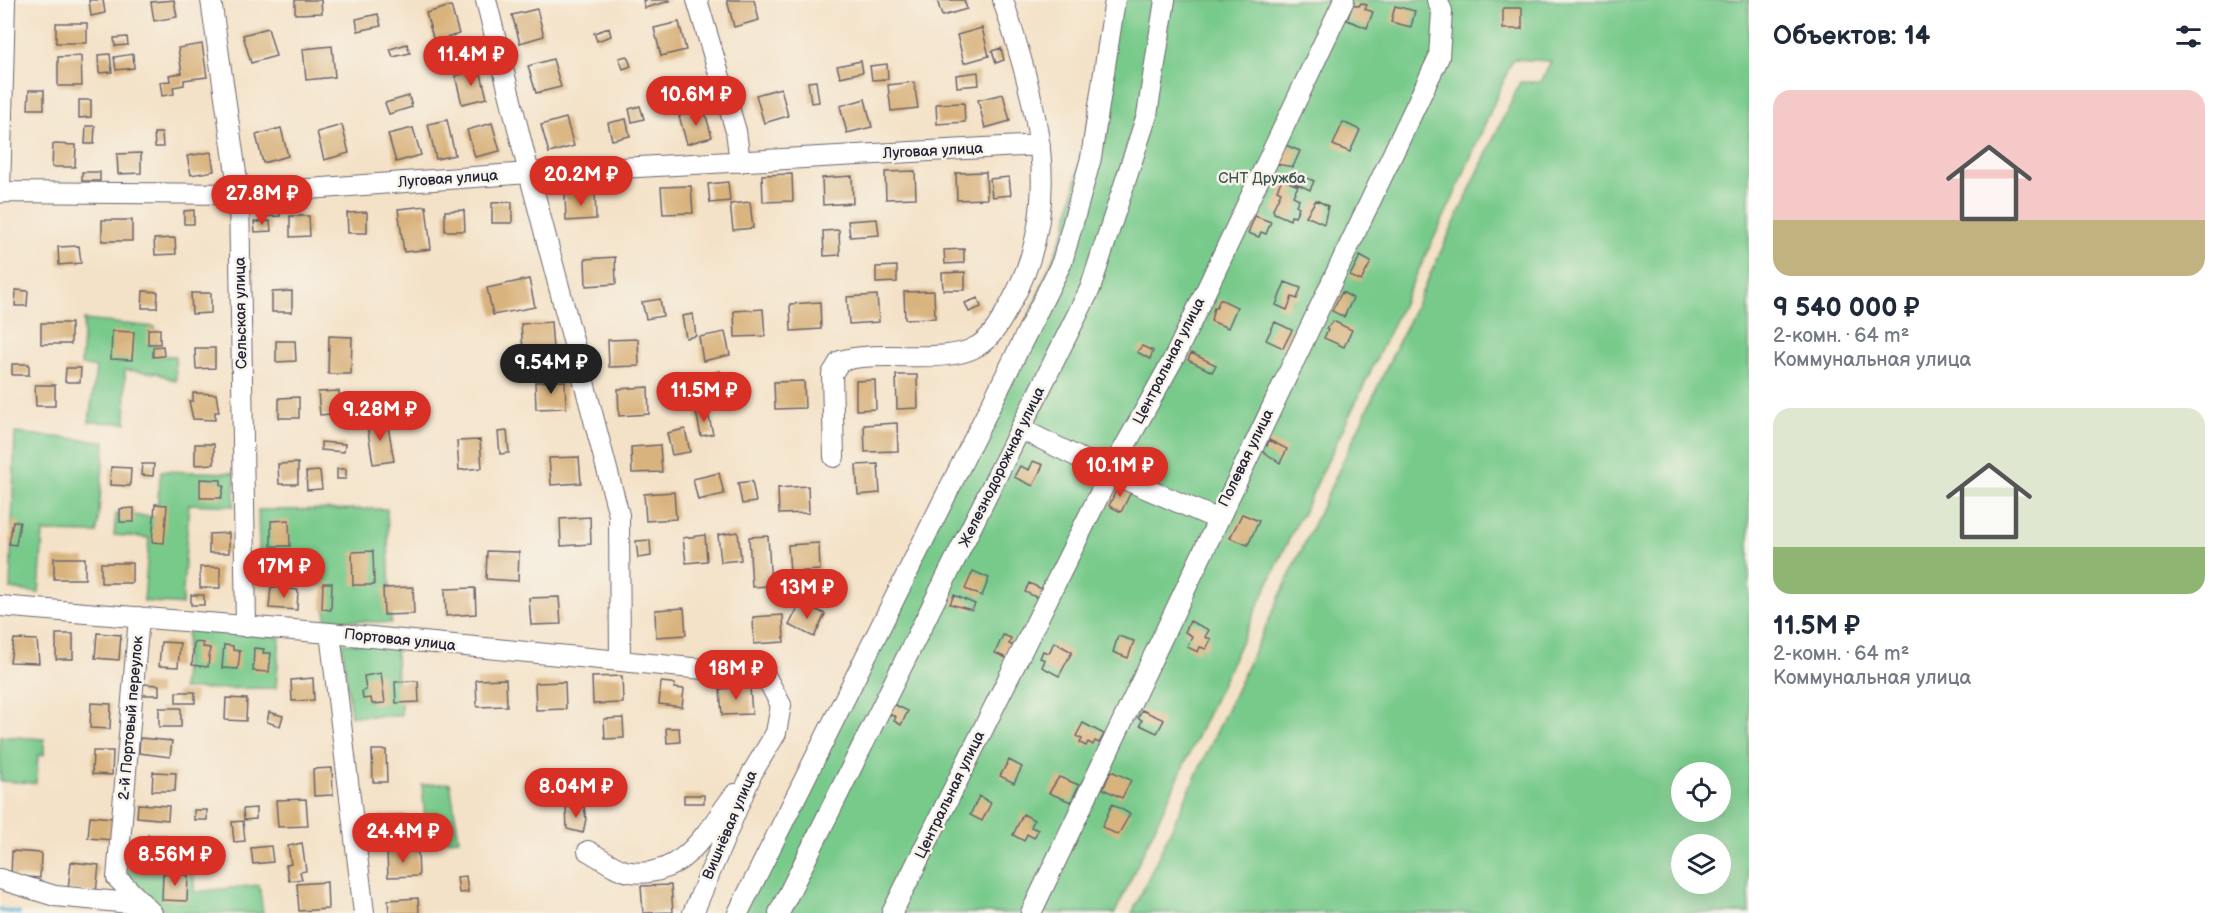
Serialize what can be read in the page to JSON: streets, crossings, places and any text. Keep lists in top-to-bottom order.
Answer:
{
  "streets": {
    "street": [
      "Луговая улица",
      "Сельская улица",
      "Центральная улица",
      "Полевая улица",
      "Железнодорожная улица",
      "Портовая улица",
      "2-й Портовый переулок",
      "Вишнёвая улица"
    ]
  },
  "crossings": [
    ["Луговая улица", "Сельская улица"],
    ["Сельская улица", "Портовая улица"],
    ["Портовая улица", "2-й Портовый переулок"],
    ["Портовая улица", "Вишнёвая улица"]
  ],
  "parks": ["СНТ Дружба"],
  "page": {
    "heading": "Объектов: 14",
    "price": [
      "11.4M ₽",
      "10.6M ₽",
      "20.2M ₽",
      "27.8M ₽",
      "9.54M ₽",
      "11.5M ₽",
      "9.28M ₽",
      "10.1M ₽",
      "17M ₽",
      "13M ₽",
      "18M ₽",
      "8.04M ₽",
      "24.4M ₽",
      "8.56M ₽"
    ],
    "list": [
      {
        "name": "9 540 000 ₽",
        "note": "2-комн. · 64 m² · Коммунальная улица"
      },
      {
        "name": "11.5M ₽",
        "note": "2-комн. · 64 m² · Коммунальная улица"
      }
    ]
  }
}
